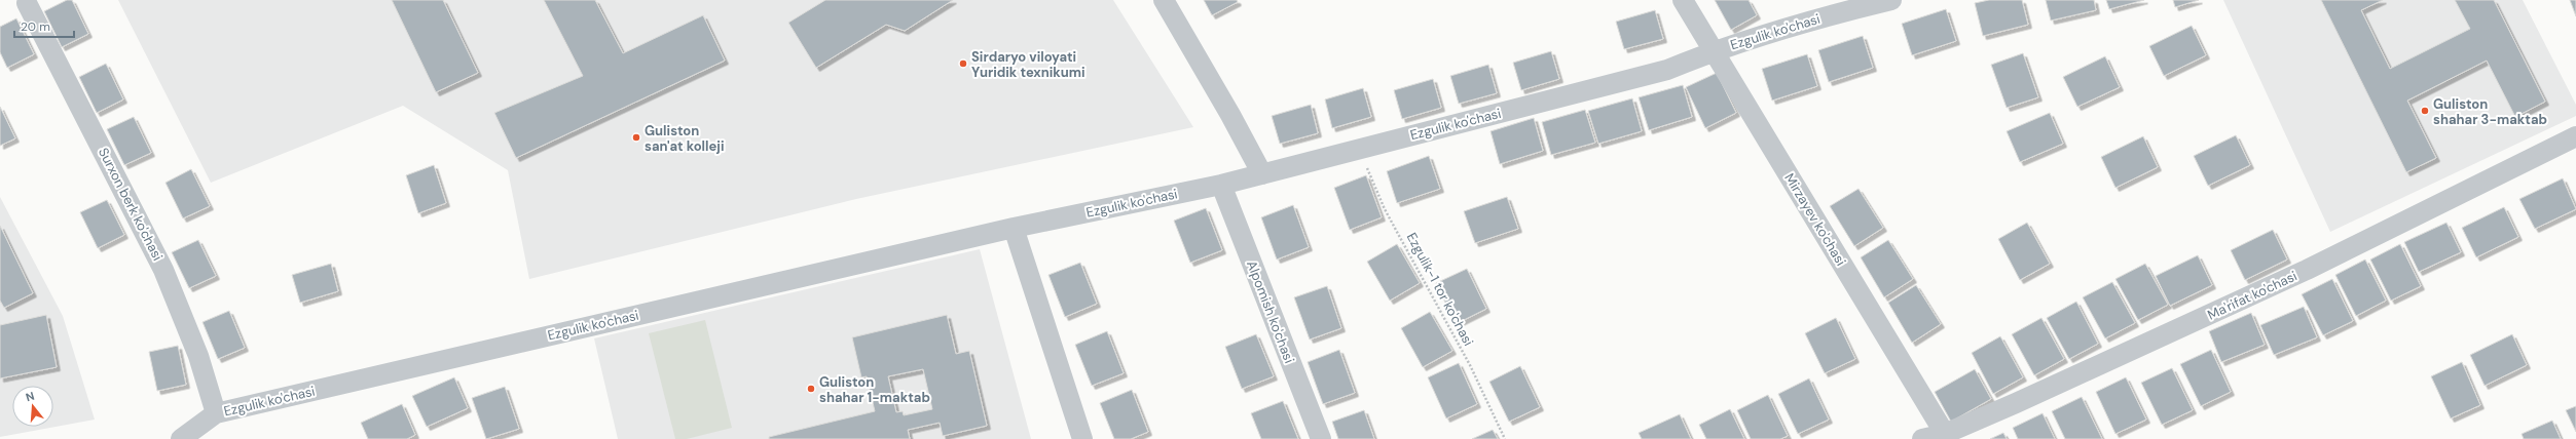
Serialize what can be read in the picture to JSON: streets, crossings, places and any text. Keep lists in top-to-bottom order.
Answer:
{
  "streets": {
    "street": [
      "Ezgulik ko'chasi",
      "Surxon berk ko'chasi",
      "Mirzayev ko'chasi",
      "Ma'rifat ko'chasi",
      "Alpomish ko'chasi"
    ],
    "path": ["Ezgulik-1 tor ko'chasi"]
  },
  "crossings": [
    ["Ezgulik ko'chasi", "Surxon berk ko'chasi"],
    ["Ezgulik ko'chasi", "Mirzayev ko'chasi"],
    ["Ezgulik ko'chasi", "Ezgulik-1 tor ko'chasi"],
    ["Ezgulik ko'chasi", "Alpomish ko'chasi"],
    ["Mirzayev ko'chasi", "Ma'rifat ko'chasi"]
  ],
  "places": [
    "Sirdaryo viloyati Yuridik texnikumi",
    "Guliston shahar 3-maktab",
    "Guliston san'at kolleji",
    "Guliston shahar 1-maktab"
  ],
  "scale_bar": "20 m",
  "north": "top"
}
